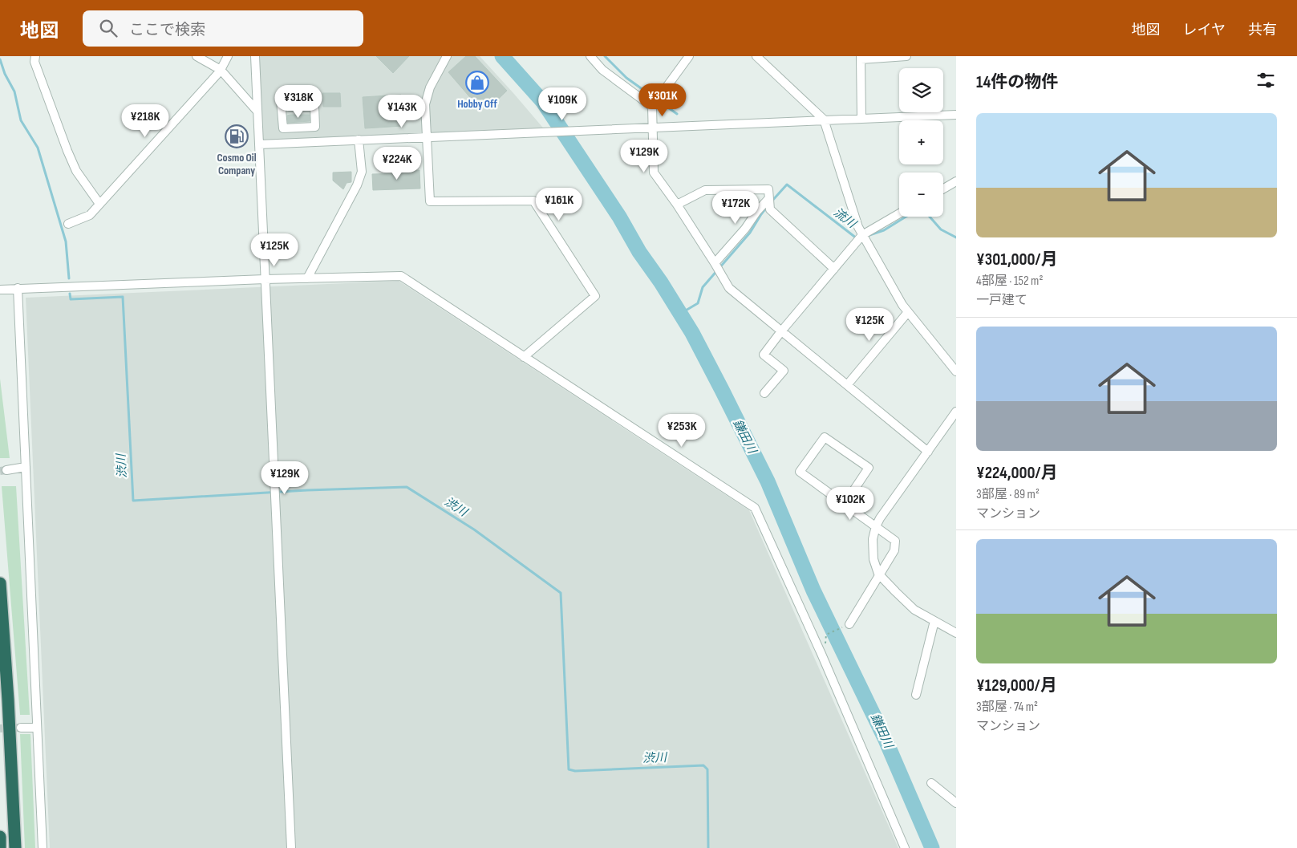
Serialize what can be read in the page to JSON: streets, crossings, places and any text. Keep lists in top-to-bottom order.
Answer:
{
  "water": ["流川", "鎌田川", "渋川"],
  "places": {
    "shop": ["Hobby Off"],
    "fuel station": ["Cosmo Oil Company"]
  },
  "page": {
    "header": "地図",
    "search": "ここで検索",
    "nav": ["地図", "レイヤ", "共有"],
    "heading": "14件の物件",
    "map_buttons": ["+", "−"],
    "price": [
      "¥301K",
      "¥318K",
      "¥109K",
      "¥143K",
      "¥218K",
      "¥129K",
      "¥224K",
      "¥161K",
      "¥172K",
      "¥125K",
      "¥125K",
      "¥253K",
      "¥129K",
      "¥102K"
    ],
    "list": [
      {
        "name": "¥301,000/月",
        "note": "4部屋 · 152 m² · 一戸建て"
      },
      {
        "name": "¥224,000/月",
        "note": "3部屋 · 89 m² · マンション"
      },
      {
        "name": "¥129,000/月",
        "note": "3部屋 · 74 m² · マンション"
      }
    ]
  }
}
